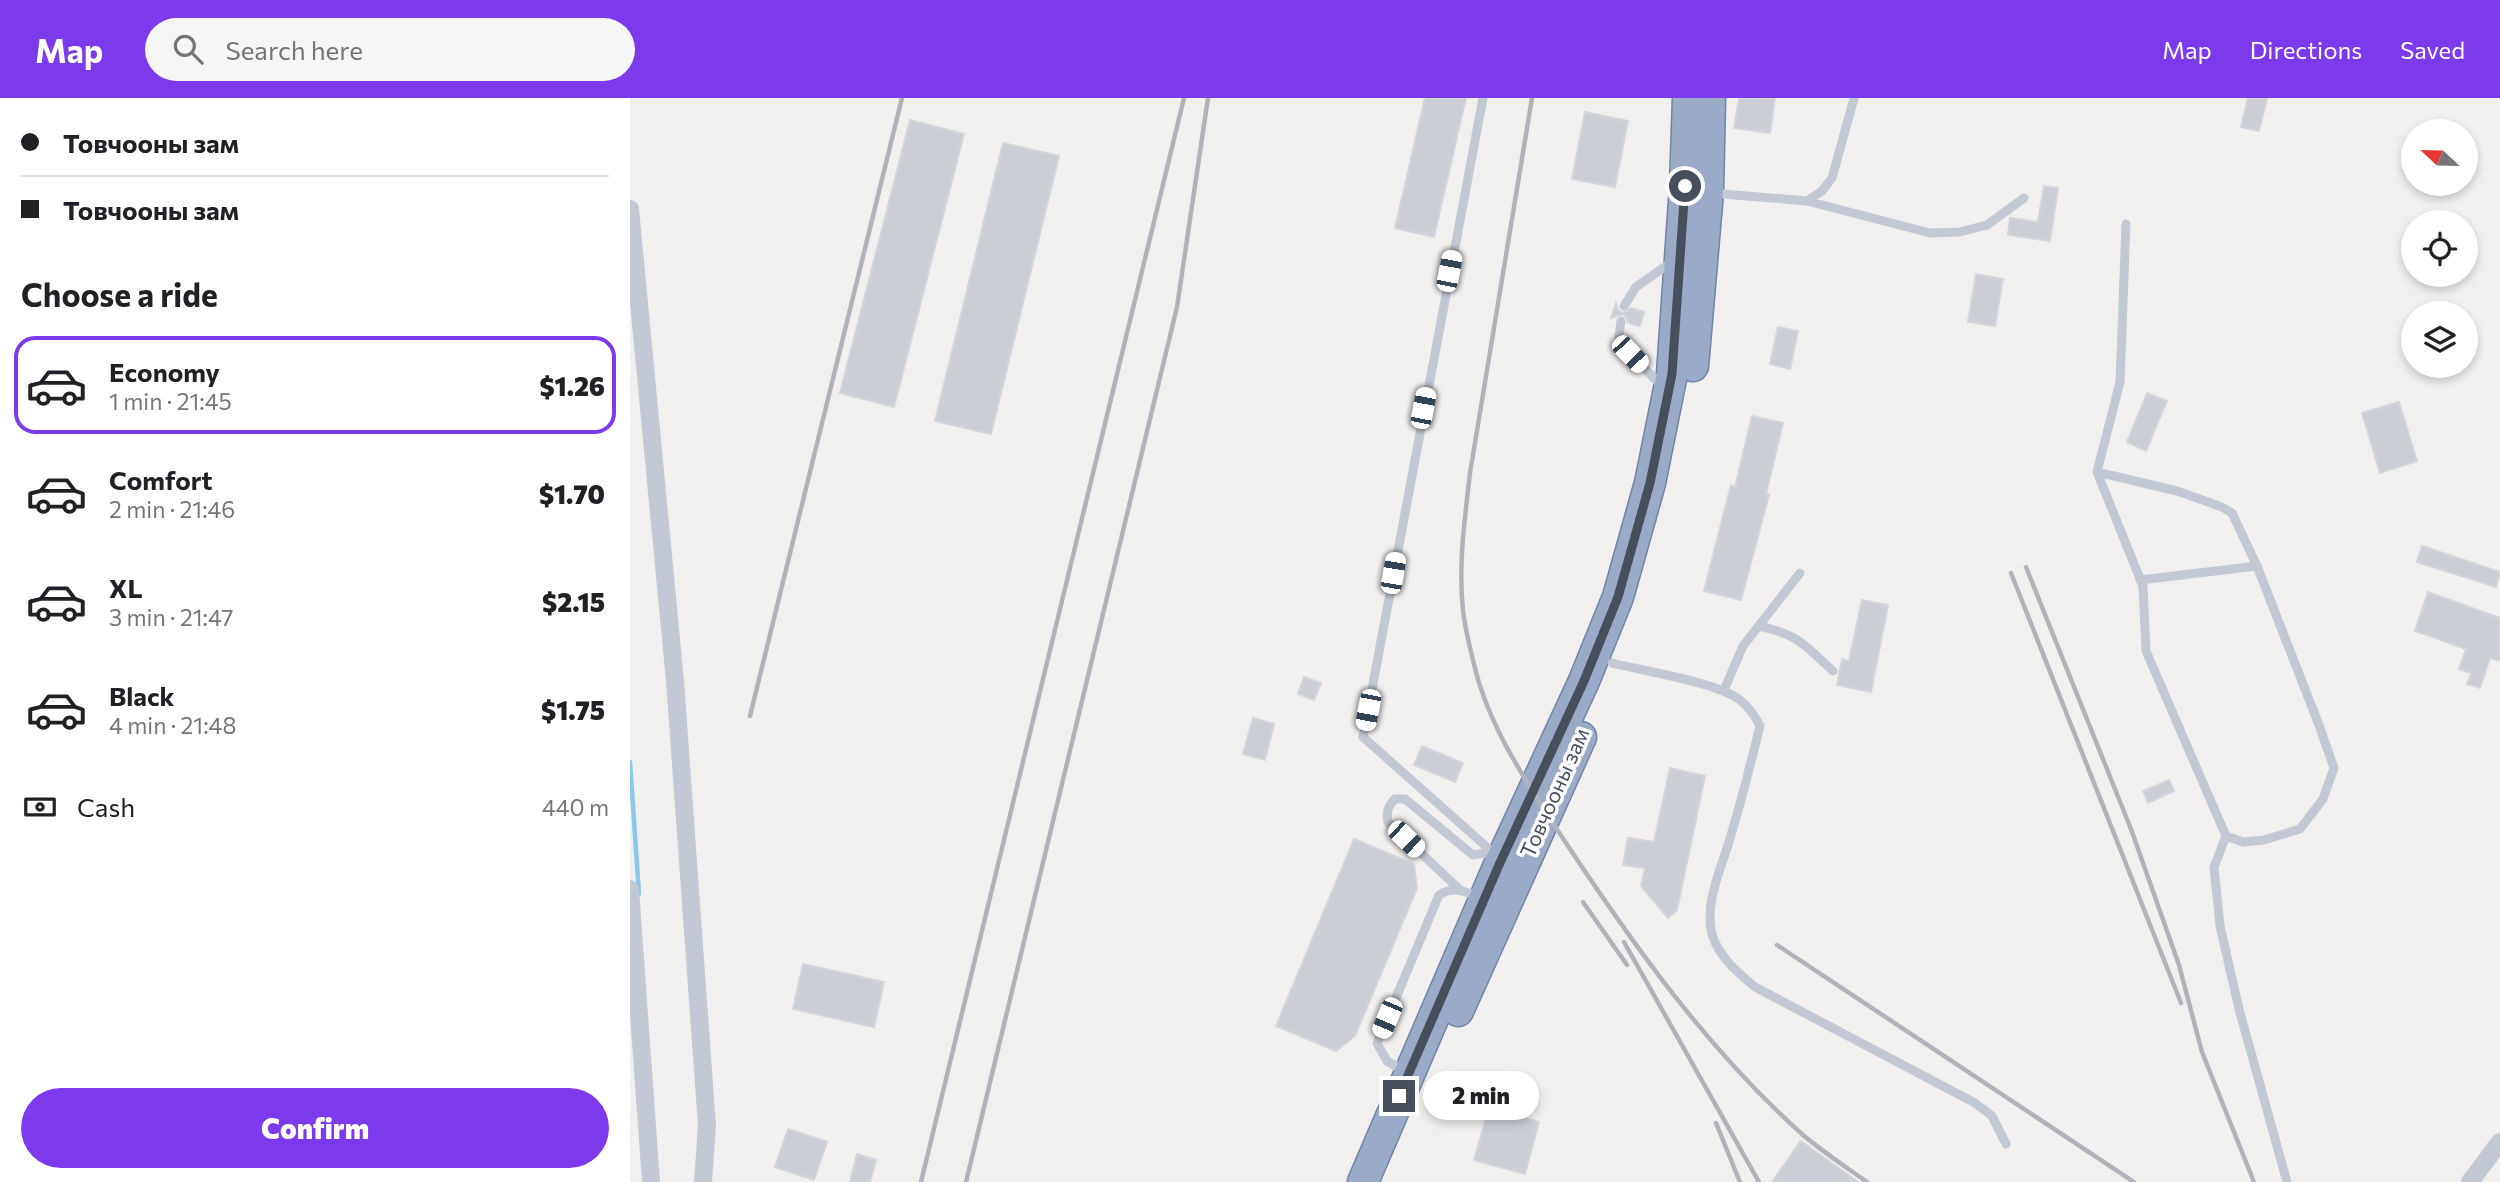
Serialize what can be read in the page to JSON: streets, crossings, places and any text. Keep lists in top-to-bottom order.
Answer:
{
  "streets": {
    "highway": ["Товчооны зам"]
  },
  "north": "left",
  "page": {
    "header": "Map",
    "search": "Search here",
    "nav": ["Map", "Directions", "Saved"],
    "banner": ["Товчооны зам", "Товчооны зам"],
    "heading": "Choose a ride",
    "list": [
      {
        "name": "Economy",
        "note": "1 min · 21:45",
        "value": "$1.26"
      },
      {
        "name": "Comfort",
        "note": "2 min · 21:46",
        "value": "$1.70"
      },
      {
        "name": "XL",
        "note": "3 min · 21:47",
        "value": "$2.15"
      },
      {
        "name": "Black",
        "note": "4 min · 21:48",
        "value": "$1.75"
      }
    ],
    "pay": ["Cash", "440 m"],
    "bubble": "2 min",
    "buttons": "Confirm"
  }
}
